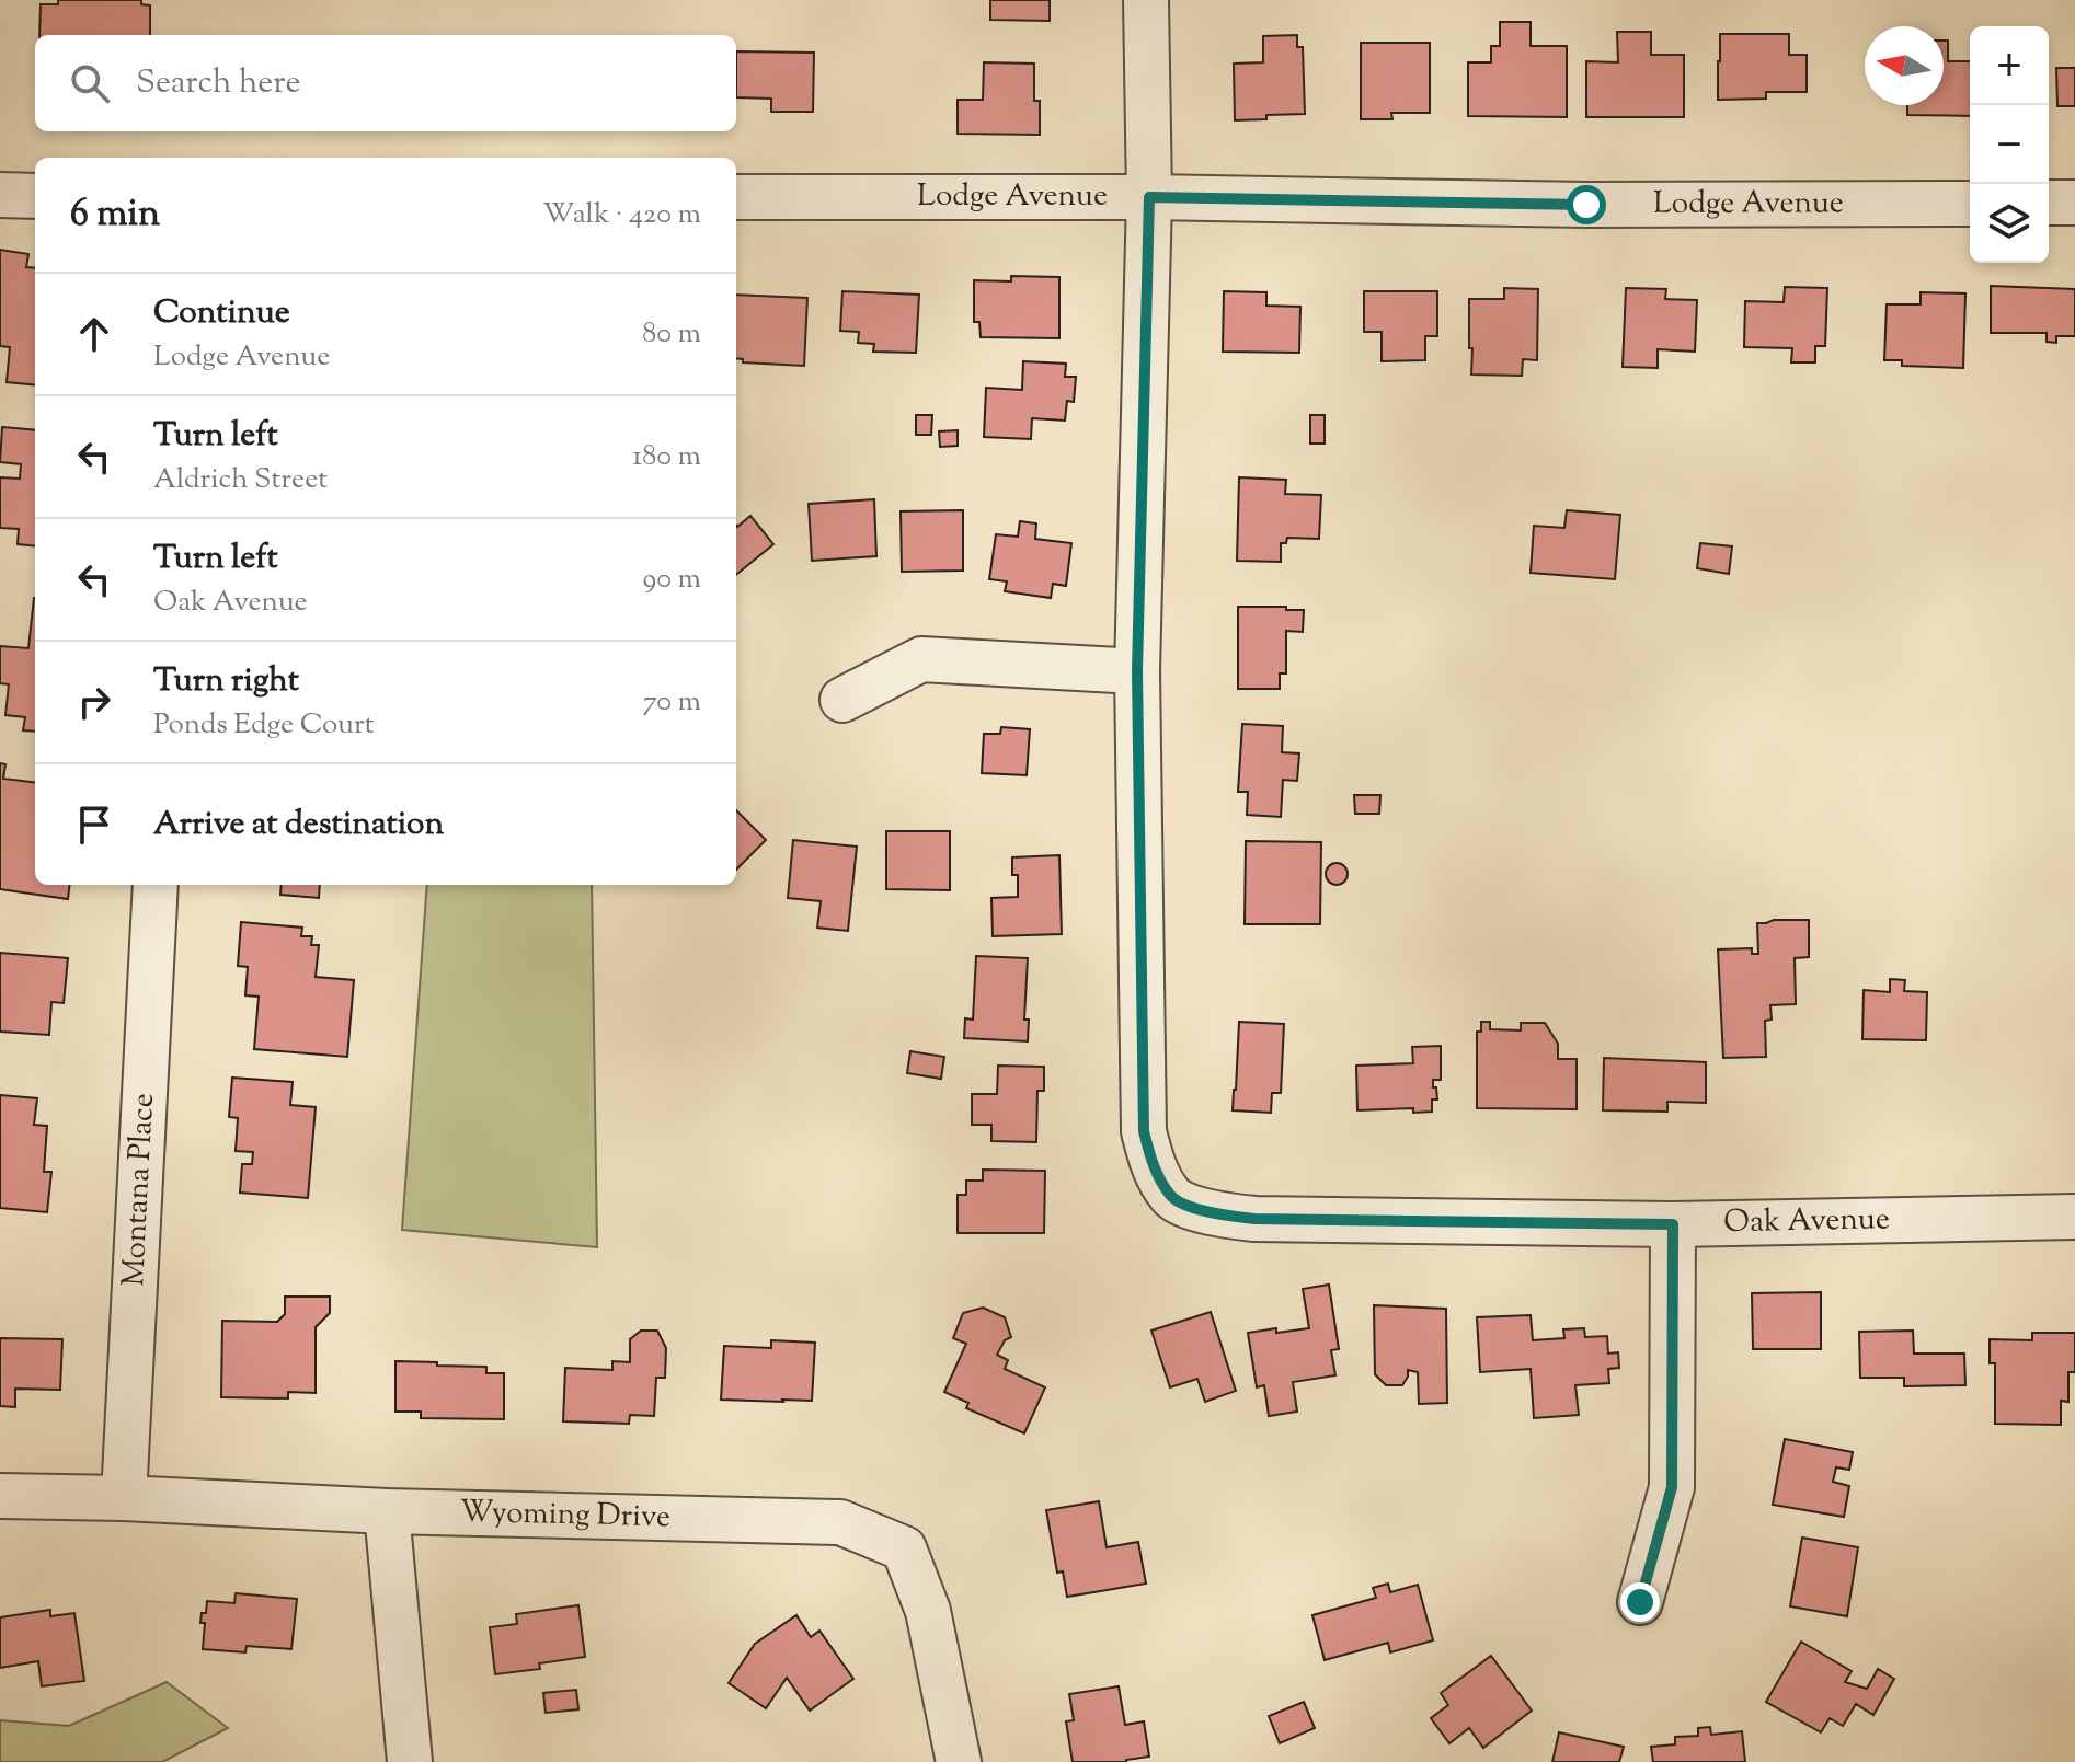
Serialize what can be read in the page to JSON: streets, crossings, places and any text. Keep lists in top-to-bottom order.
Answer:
{
  "streets": {
    "street": [
      "Lodge Avenue",
      "Montana Place",
      "Oak Avenue",
      "Wyoming Drive"
    ]
  },
  "crossings": [
    ["Montana Place", "Wyoming Drive"]
  ],
  "north": "left",
  "page": {
    "map_buttons": ["+", "−"],
    "search": "Search here",
    "heading": ["6 min", "Walk · 420 m"],
    "list": [
      ["Continue", "Lodge Avenue", "80 m"],
      ["Turn left", "Aldrich Street", "180 m"],
      ["Turn left", "Oak Avenue", "90 m"],
      ["Turn right", "Ponds Edge Court", "70 m"],
      "Arrive at destination"
    ]
  }
}
